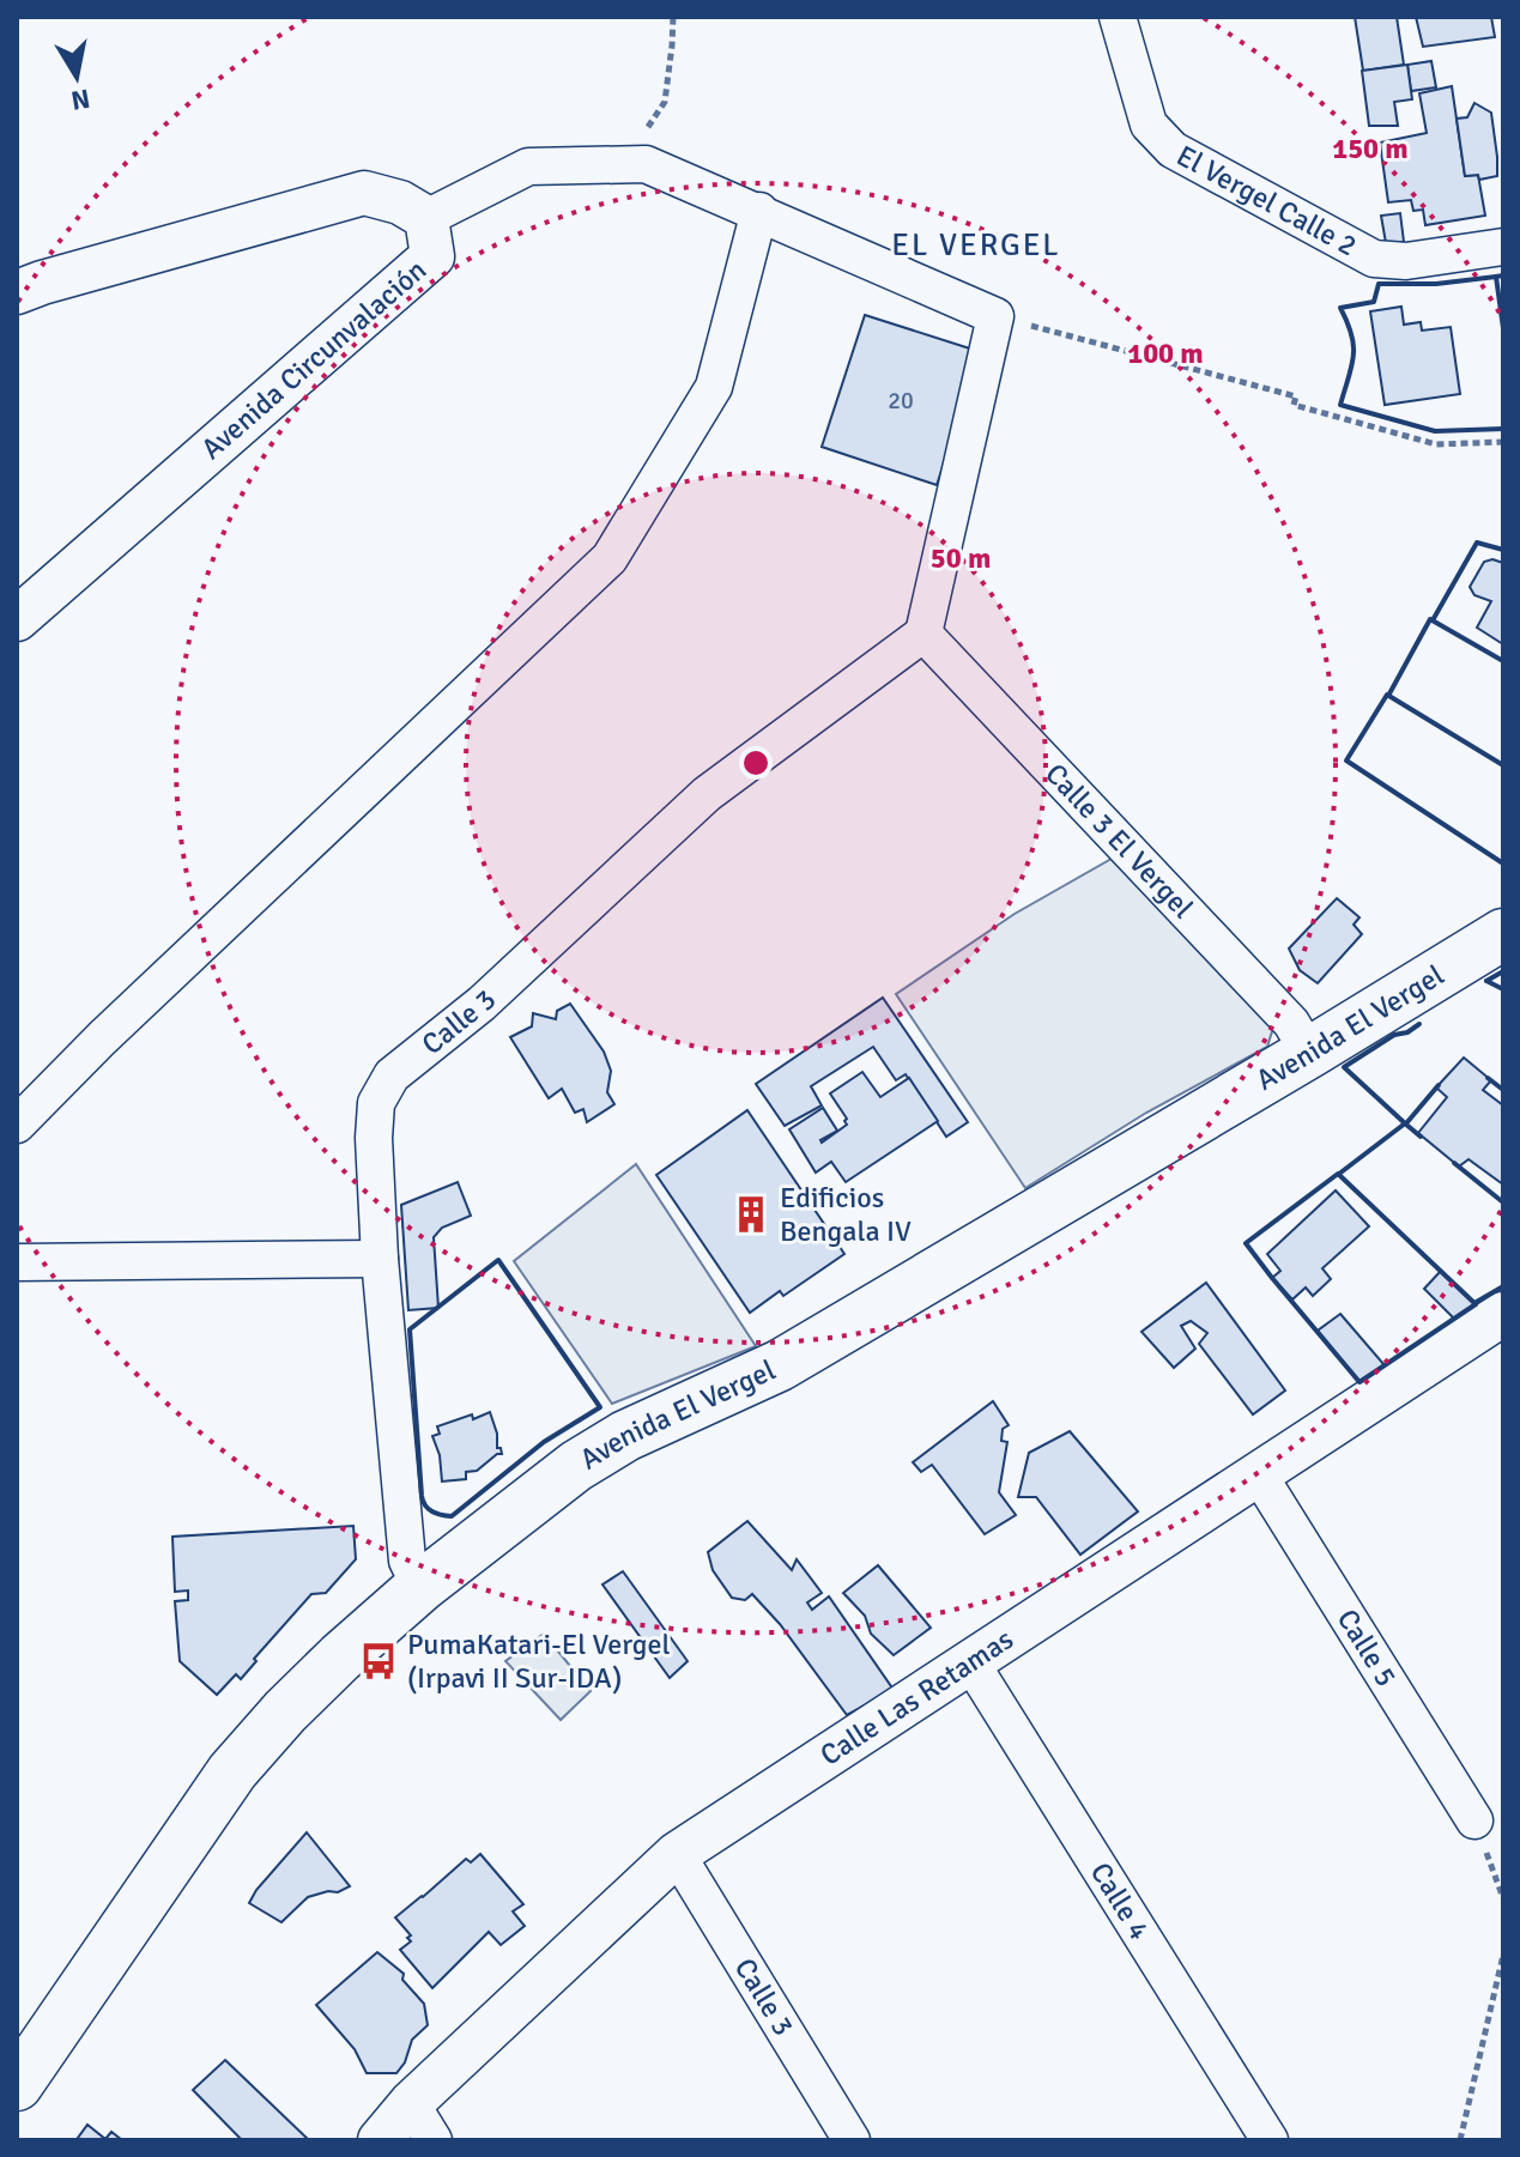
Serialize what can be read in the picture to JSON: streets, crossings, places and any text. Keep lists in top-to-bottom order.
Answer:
{
  "streets": {
    "main road": ["Avenida El Vergel"],
    "street": [
      "El Vergel Calle 2",
      "Avenida Circunvalación",
      "Calle 3 El Vergel",
      "Calle 3",
      "Calle 5",
      "Calle Las Retamas",
      "Calle 4"
    ]
  },
  "crossings": [
    ["Calle 3 El Vergel", "Calle 3"],
    ["Calle 3 El Vergel", "Avenida El Vergel"],
    ["Calle 3", "Avenida El Vergel"],
    ["Calle 3", "Calle Las Retamas"],
    ["Calle 5", "Calle Las Retamas"],
    ["Calle Las Retamas", "Calle 4"]
  ],
  "districts": ["EL VERGEL"],
  "places": {
    "building": ["Edificios Bengala IV"],
    "bus stop": ["PumaKatari-El Vergel (Irpavi II Sur-IDA)"]
  },
  "house_numbers": ["20"],
  "north": "bottom",
  "rings": ["150 m", "100 m", "50 m"]
}
